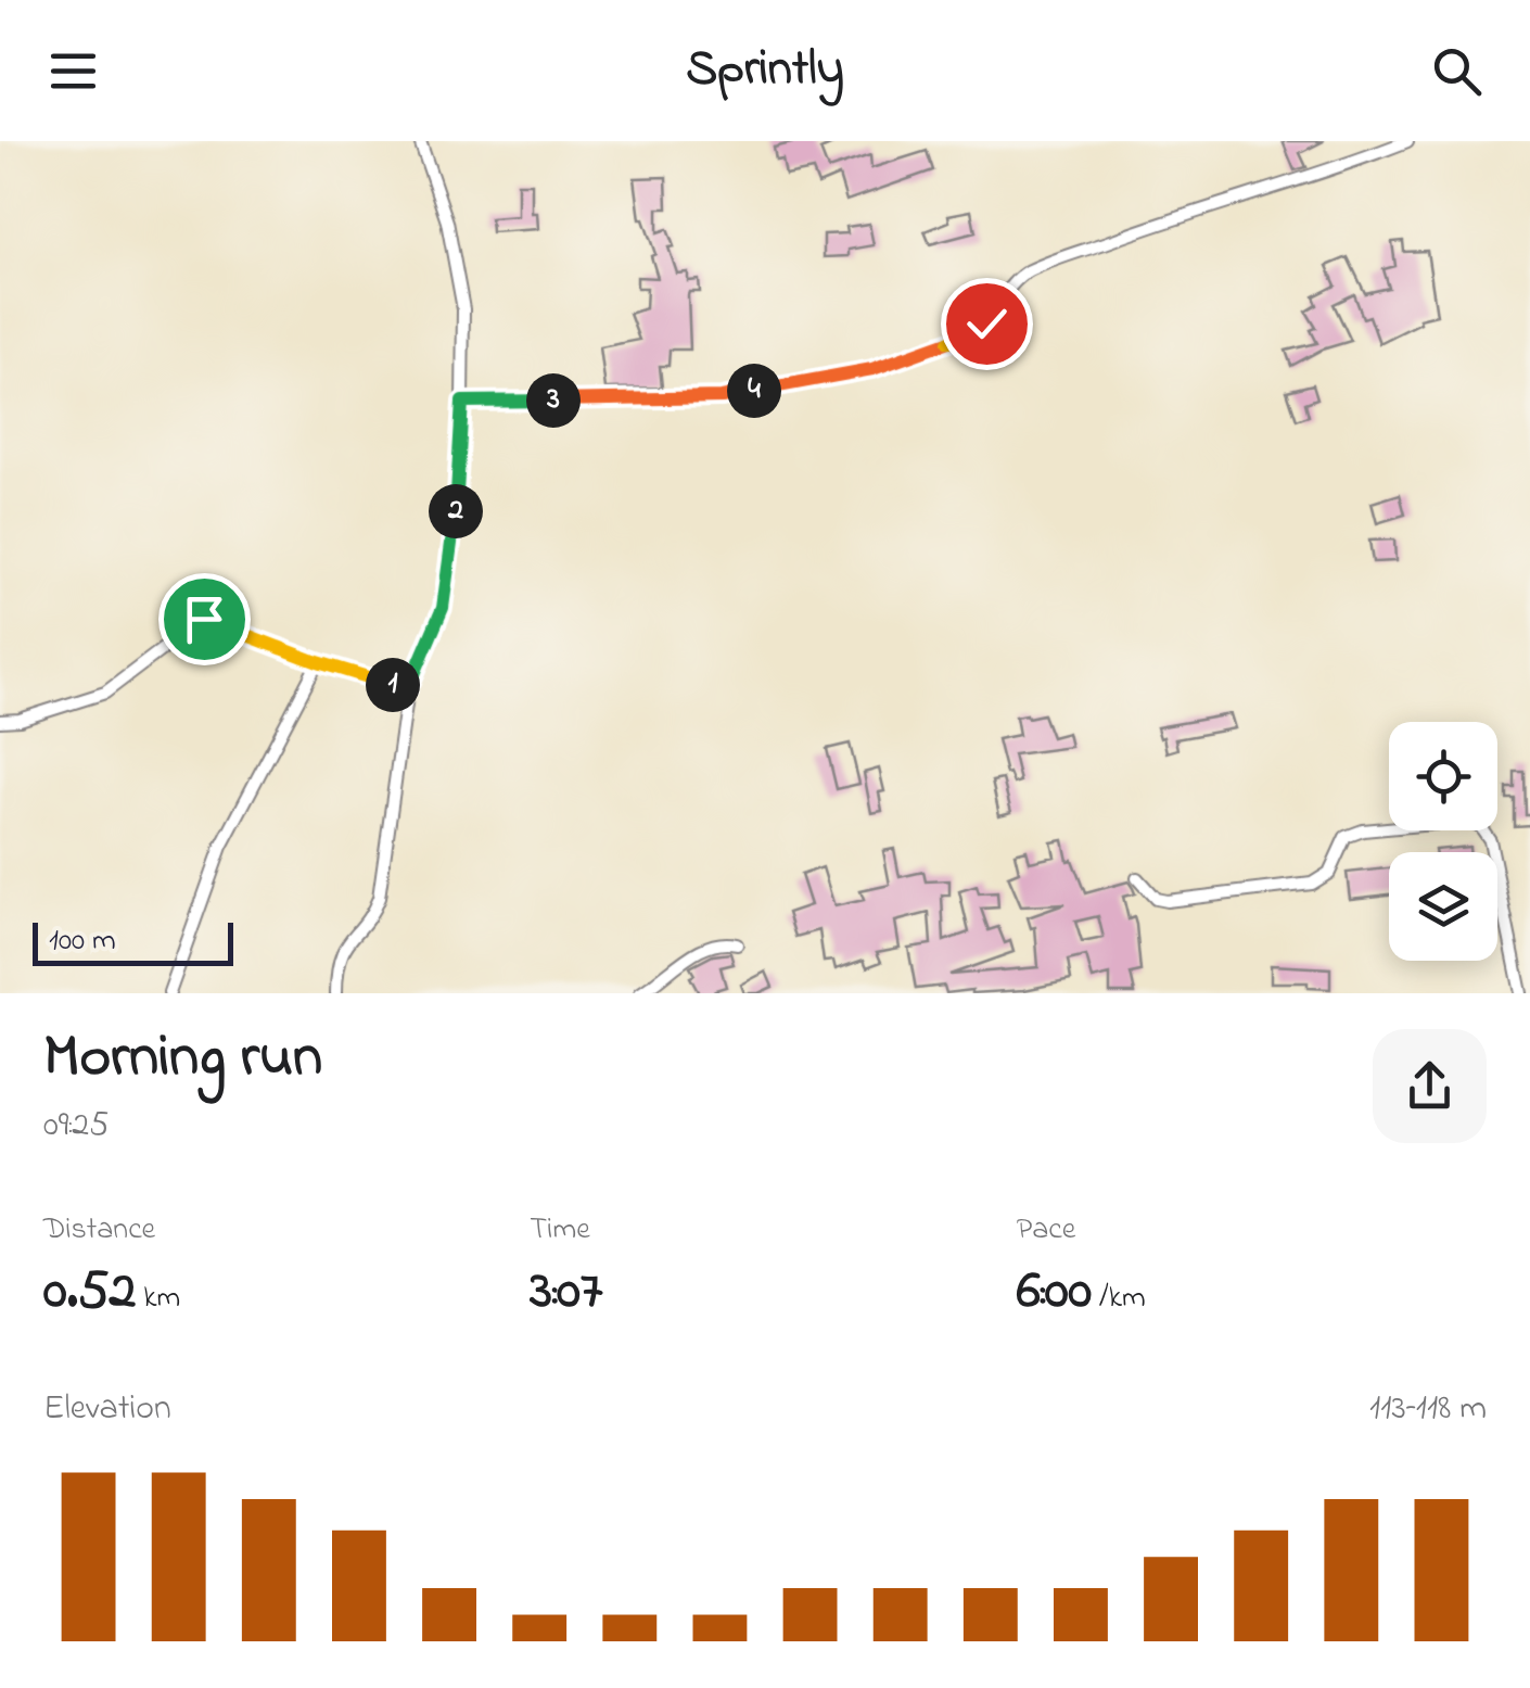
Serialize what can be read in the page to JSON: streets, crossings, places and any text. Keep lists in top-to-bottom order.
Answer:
{
  "scale_bar": "100 m",
  "page": {
    "header": "Sprintly",
    "pins": [
      "4",
      "3",
      "2",
      "1"
    ],
    "scale": "100 m",
    "heading": ["Morning run", "09:25"],
    "stats": [
      ["Distance", "0.52 km"],
      ["Time", "3:07"],
      ["Pace", "6:00 /km"]
    ],
    "chart": ["Elevation", "113–118 m"]
  }
}
